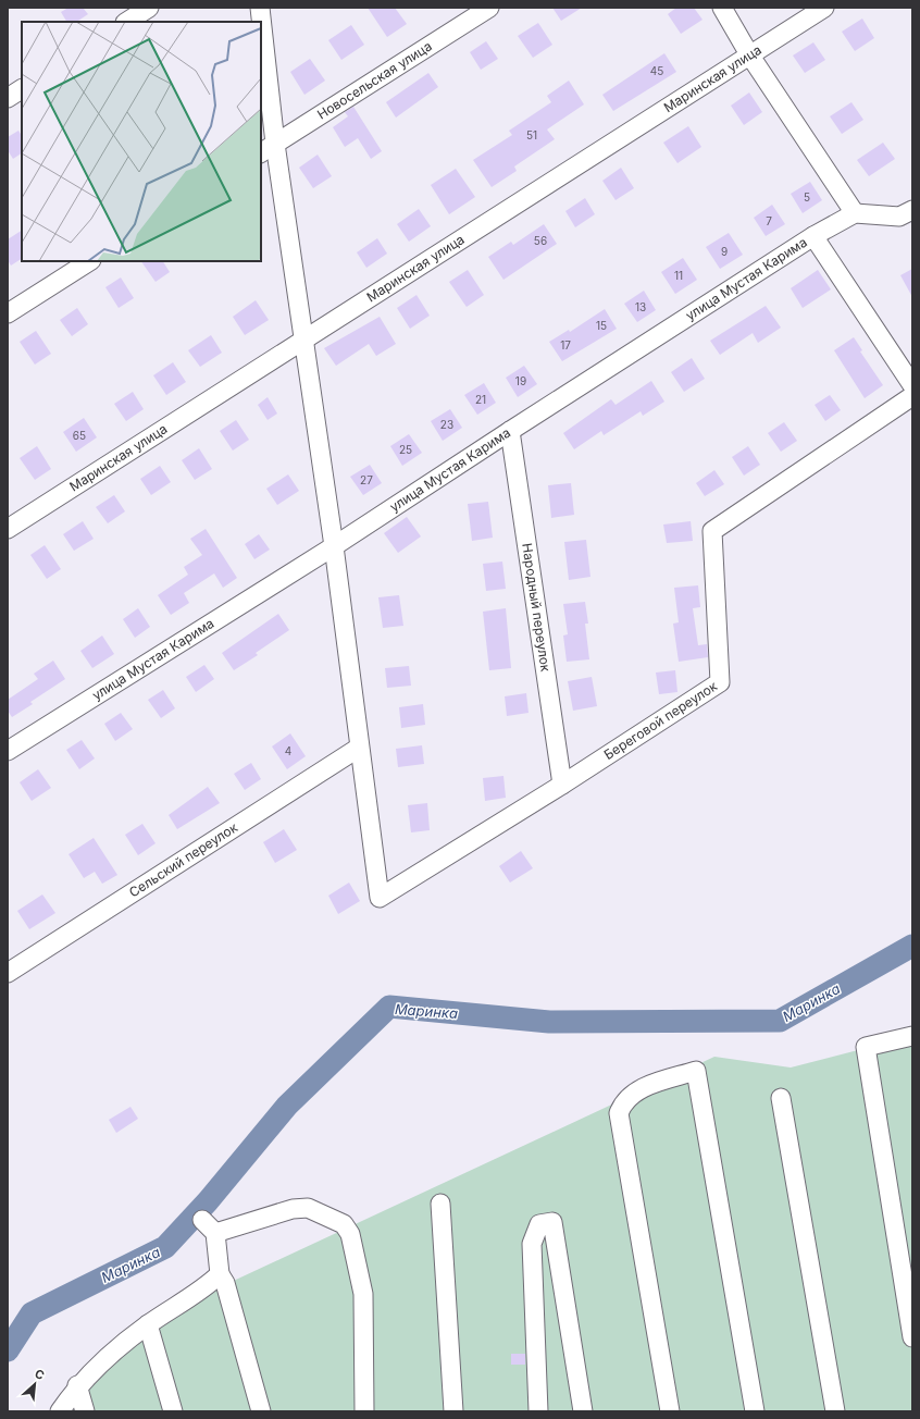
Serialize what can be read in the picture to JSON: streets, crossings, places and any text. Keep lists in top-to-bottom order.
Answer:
{
  "streets": {
    "street": [
      "Маринская улица",
      "Новосельская улица",
      "улица Мустая Карима",
      "Народный переулок",
      "Береговой переулок",
      "Сельский переулок"
    ]
  },
  "crossings": [
    ["улица Мустая Карима", "Народный переулок"],
    ["Народный переулок", "Береговой переулок"],
    ["Береговой переулок", "Сельский переулок"]
  ],
  "water": ["Маринка"],
  "house_numbers": [
    "45",
    "51",
    "5",
    "7",
    "56",
    "9",
    "11",
    "13",
    "15",
    "17",
    "19",
    "21",
    "23",
    "65",
    "25",
    "27",
    "4"
  ],
  "north": "top right"
}
